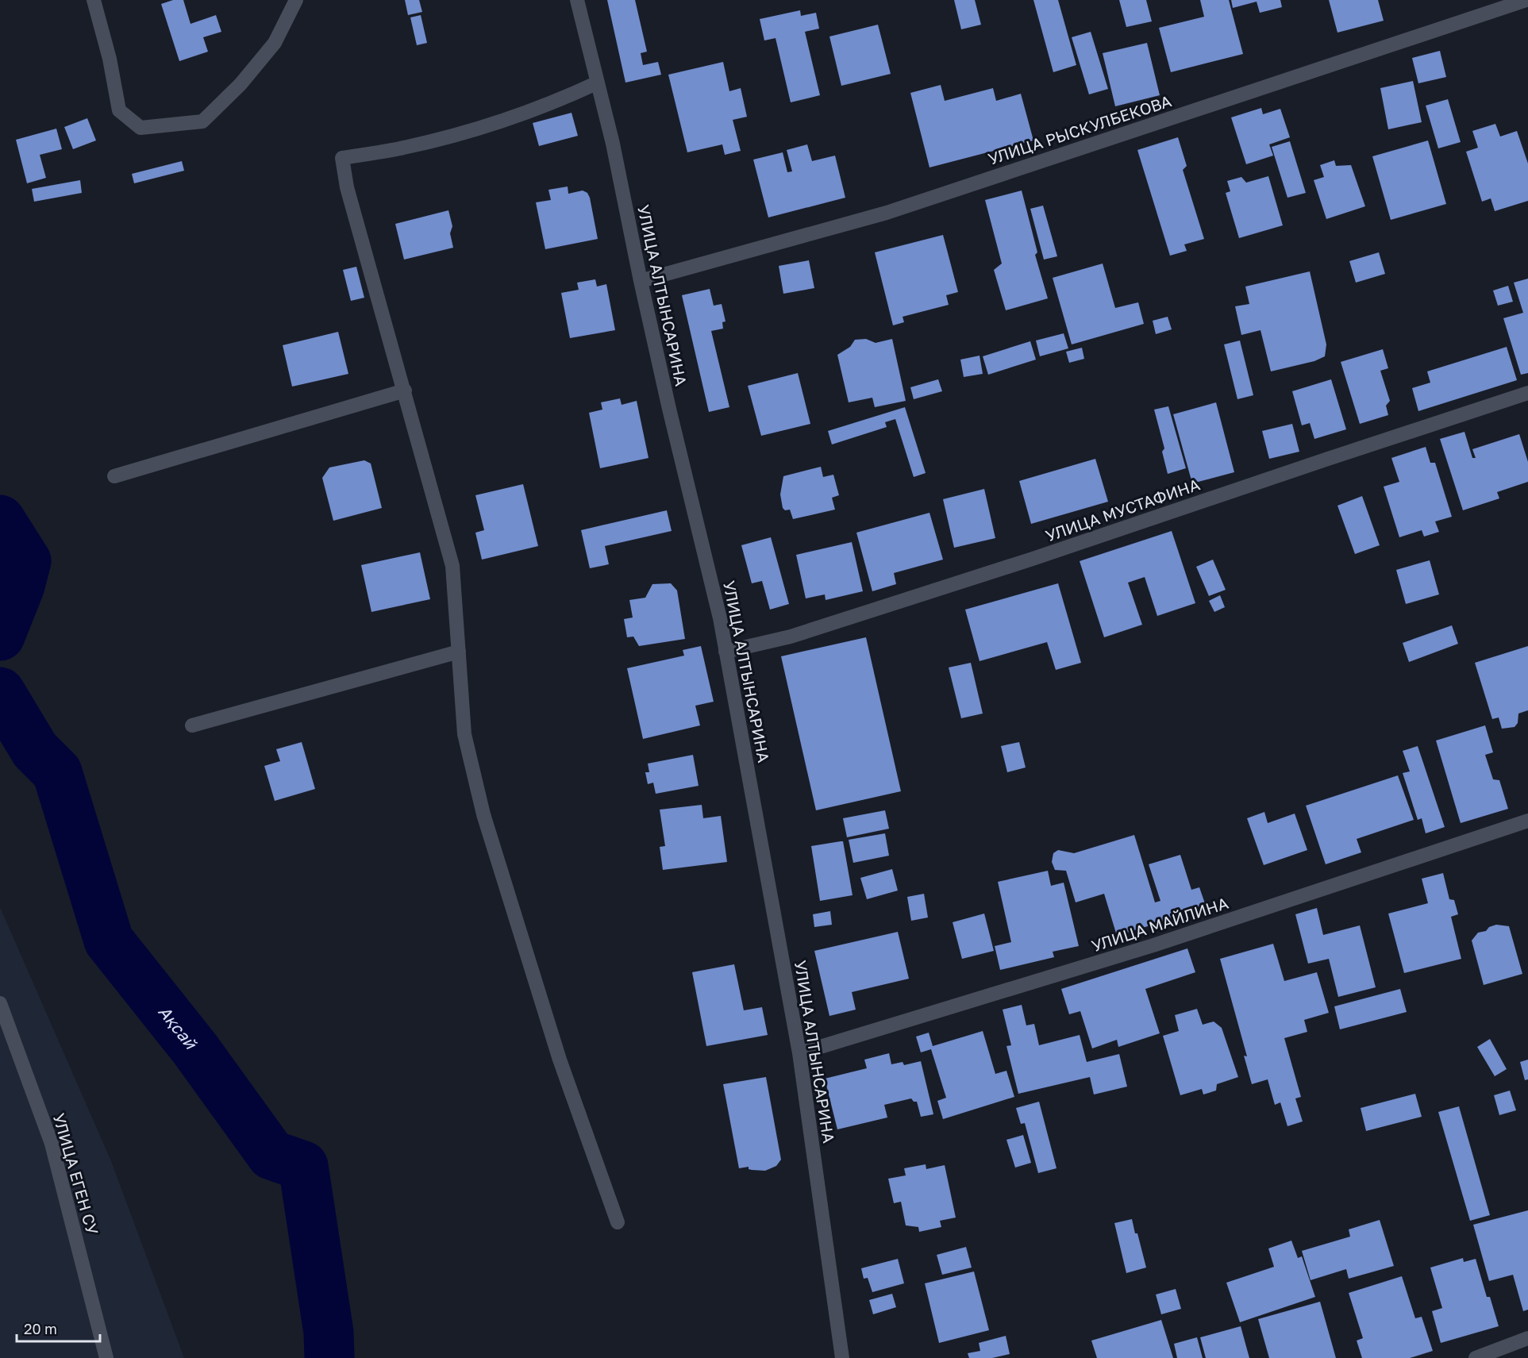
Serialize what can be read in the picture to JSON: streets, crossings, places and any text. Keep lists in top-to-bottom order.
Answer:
{
  "streets": {
    "street": [
      "УЛИЦА РЫСКУЛБЕКОВА",
      "УЛИЦА АЛТЫНСАРИНА",
      "УЛИЦА МУСТАФИНА",
      "УЛИЦА МАЙЛИНА",
      "УЛИЦА ЕГЕН СУ"
    ]
  },
  "crossings": [
    ["УЛИЦА РЫСКУЛБЕКОВА", "УЛИЦА АЛТЫНСАРИНА"],
    ["УЛИЦА АЛТЫНСАРИНА", "УЛИЦА МУСТАФИНА"],
    ["УЛИЦА АЛТЫНСАРИНА", "УЛИЦА МАЙЛИНА"]
  ],
  "water": ["Ақсай"],
  "scale_bar": "20 m"
}
